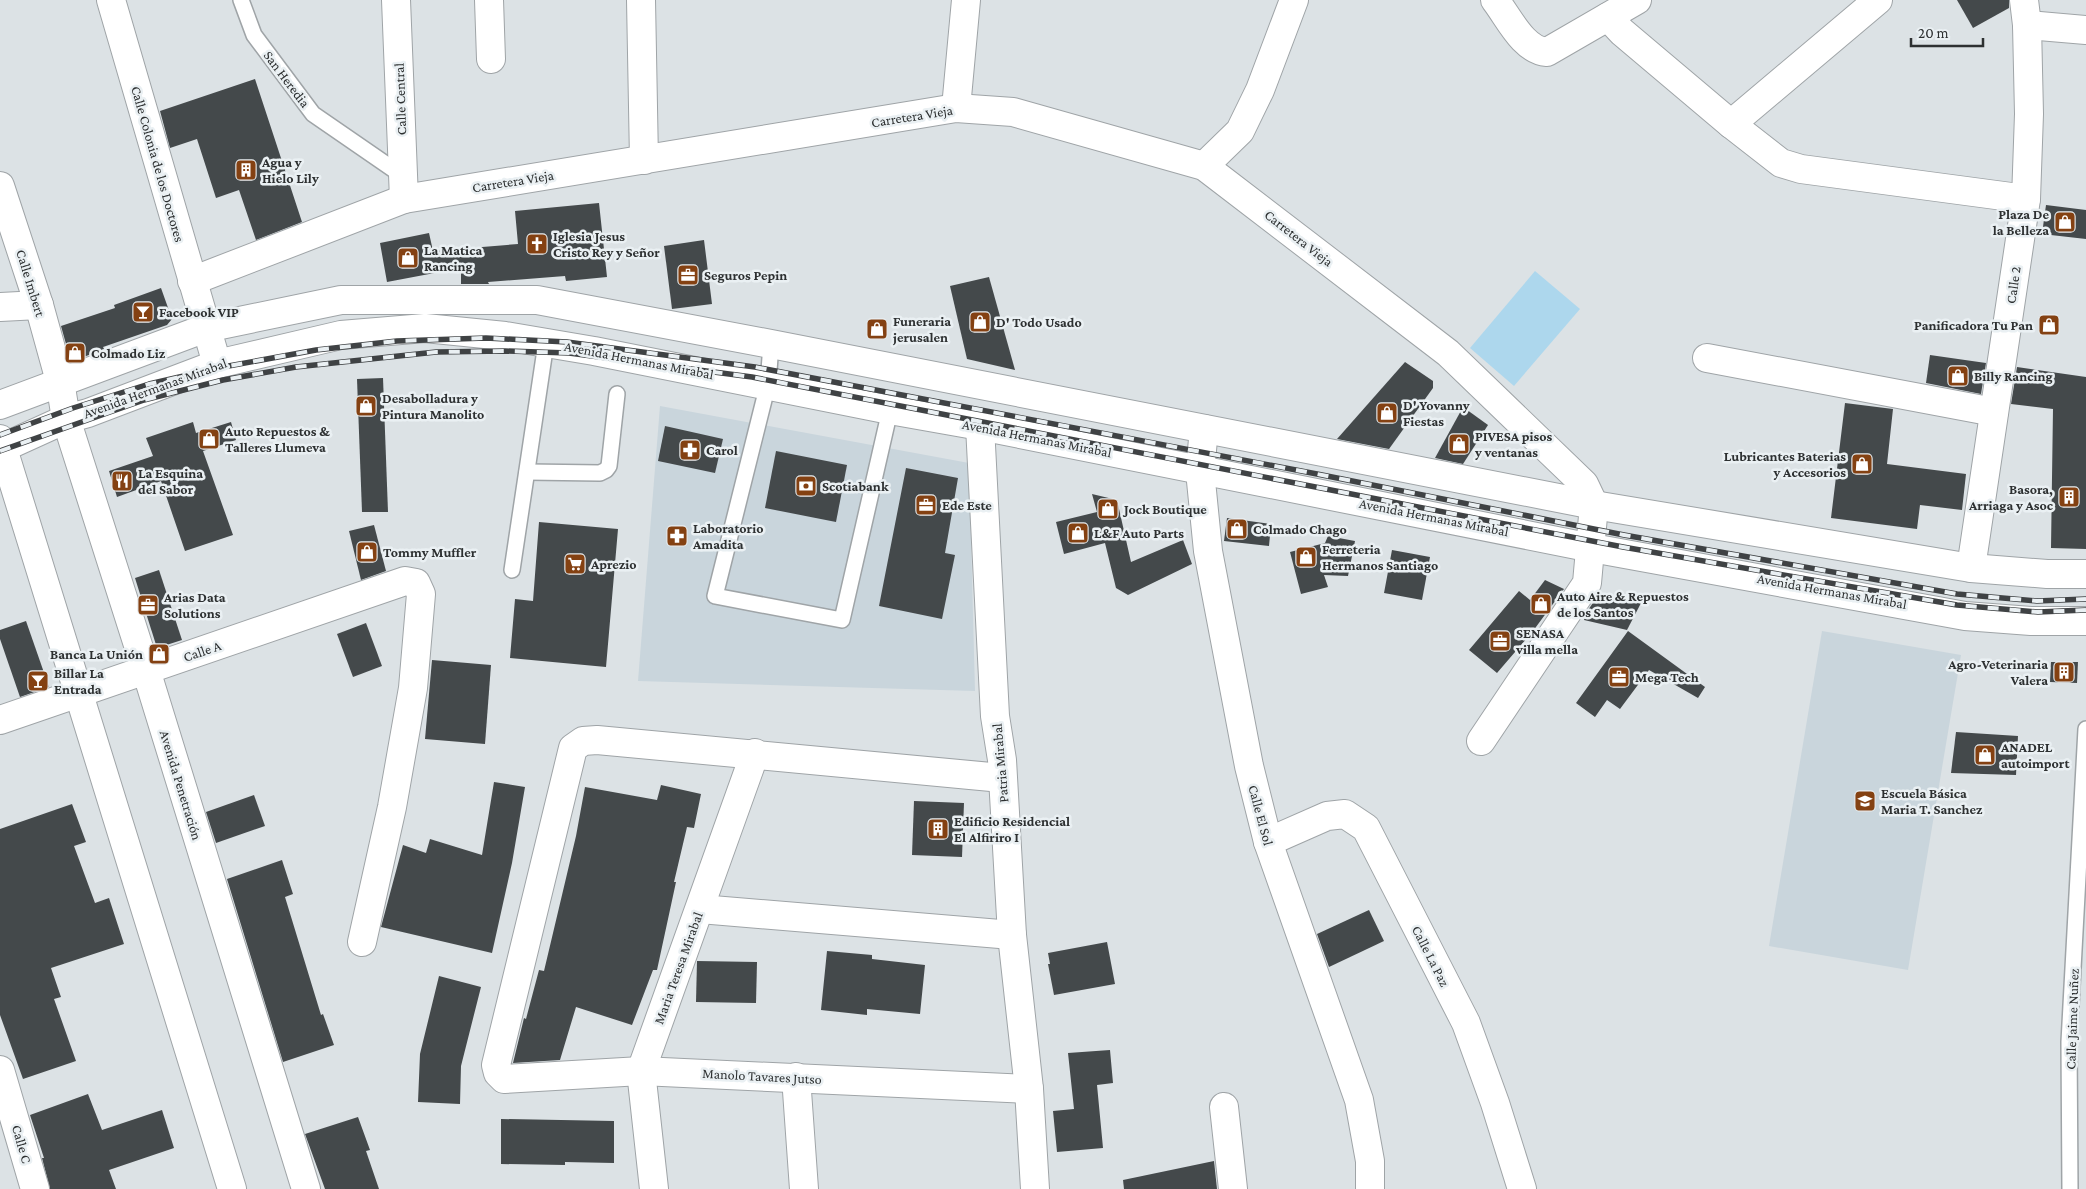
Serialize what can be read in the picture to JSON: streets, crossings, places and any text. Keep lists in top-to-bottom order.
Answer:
{
  "streets": {
    "street": [
      "Calle Central",
      "Carretera Vieja",
      "Calle Colonia de los Doctores",
      "Calle Imbert",
      "Calle 2",
      "Avenida Hermanas Mirabal",
      "Calle A",
      "Patria Mirabal",
      "Avenida Penetración",
      "Calle El Sol",
      "Calle La Paz",
      "Maria Teresa Mirabal",
      "Manolo Tavares Jutso",
      "Calle C"
    ],
    "lane": ["San Heredia", "Calle Jaime Nuñez"]
  },
  "crossings": [
    ["San Heredia", "Calle Central"],
    ["San Heredia", "Carretera Vieja"],
    ["Calle Central", "Carretera Vieja"],
    ["Carretera Vieja", "Calle Colonia de los Doctores"],
    ["Carretera Vieja", "Avenida Hermanas Mirabal"],
    ["Calle Colonia de los Doctores", "Avenida Hermanas Mirabal"],
    ["Calle Imbert", "Avenida Penetración"],
    ["Avenida Hermanas Mirabal", "Patria Mirabal"],
    ["Avenida Hermanas Mirabal", "Avenida Penetración"],
    ["Avenida Hermanas Mirabal", "Calle El Sol"],
    ["Calle A", "Avenida Penetración"],
    ["Patria Mirabal", "Manolo Tavares Jutso"],
    ["Calle El Sol", "Calle La Paz"],
    ["Maria Teresa Mirabal", "Manolo Tavares Jutso"]
  ],
  "places": {
    "building": [
      "Agua y Hielo Lily",
      "Basora, Arriaga y Asoc",
      "Agro-Veterinaria Valera",
      "Edificio Residencial El Alfiriro I"
    ],
    "shop": [
      "Plaza De la Belleza",
      "La Matica Rancing",
      "D' Todo Usado",
      "Panificadora Tu Pan",
      "Funeraria jerusalen",
      "Colmado Liz",
      "Billy Rancing",
      "Desabolladura y Pintura Manolito",
      "D' Yovanny Fiestas",
      "Auto Repuestos & Talleres Llumeva",
      "PIVESA pisos y ventanas",
      "Lubricantes Baterias y Accesorios",
      "Jock Boutique",
      "Colmado Chago",
      "L&F Auto Parts",
      "Tommy Muffler",
      "Ferreteria Hermanos Santiago",
      "Auto Aire & Repuestos de los Santos",
      "Banca La Unión",
      "ANADEL autoimport"
    ],
    "church": ["Iglesia Jesus Cristo Rey y Señor"],
    "office": [
      "Seguros Pepin",
      "Ede Este",
      "Arias Data Solutions",
      "SENASA villa mella",
      "Mega Tech"
    ],
    "bar": ["Facebook VIP", "Billar La Entrada"],
    "pharmacy": ["Carol", "Laboratorio Amadita"],
    "restaurant": ["La Esquina del Sabor"],
    "bank": ["Scotiabank"],
    "supermarket": ["Aprezio"],
    "school or university": ["Escuela Básica Maria T. Sanchez"]
  },
  "scale_bar": "20 m"
}
